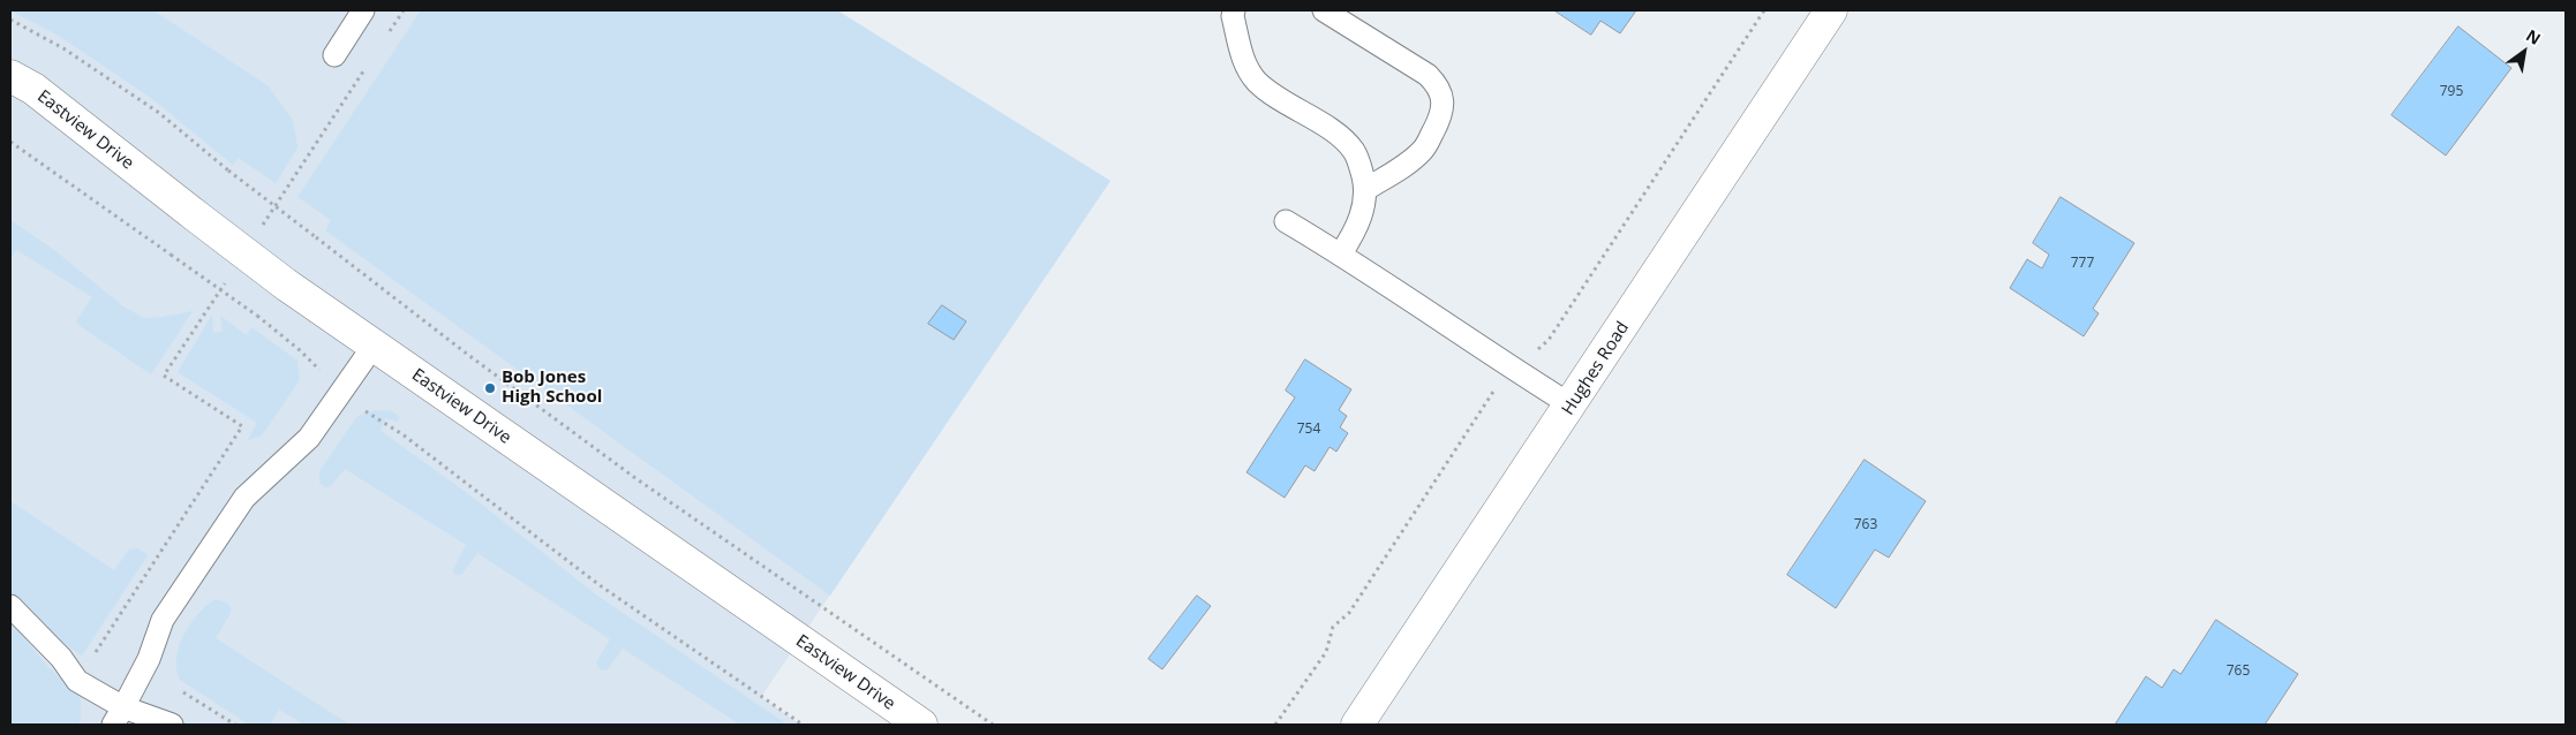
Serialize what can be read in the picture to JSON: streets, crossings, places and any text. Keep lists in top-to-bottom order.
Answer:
{
  "streets": {
    "street": ["Eastview Drive", "Hughes Road"]
  },
  "places": ["Bob Jones High School"],
  "house_numbers": [
    "795",
    "777",
    "754",
    "763",
    "765"
  ],
  "north": "top right"
}
